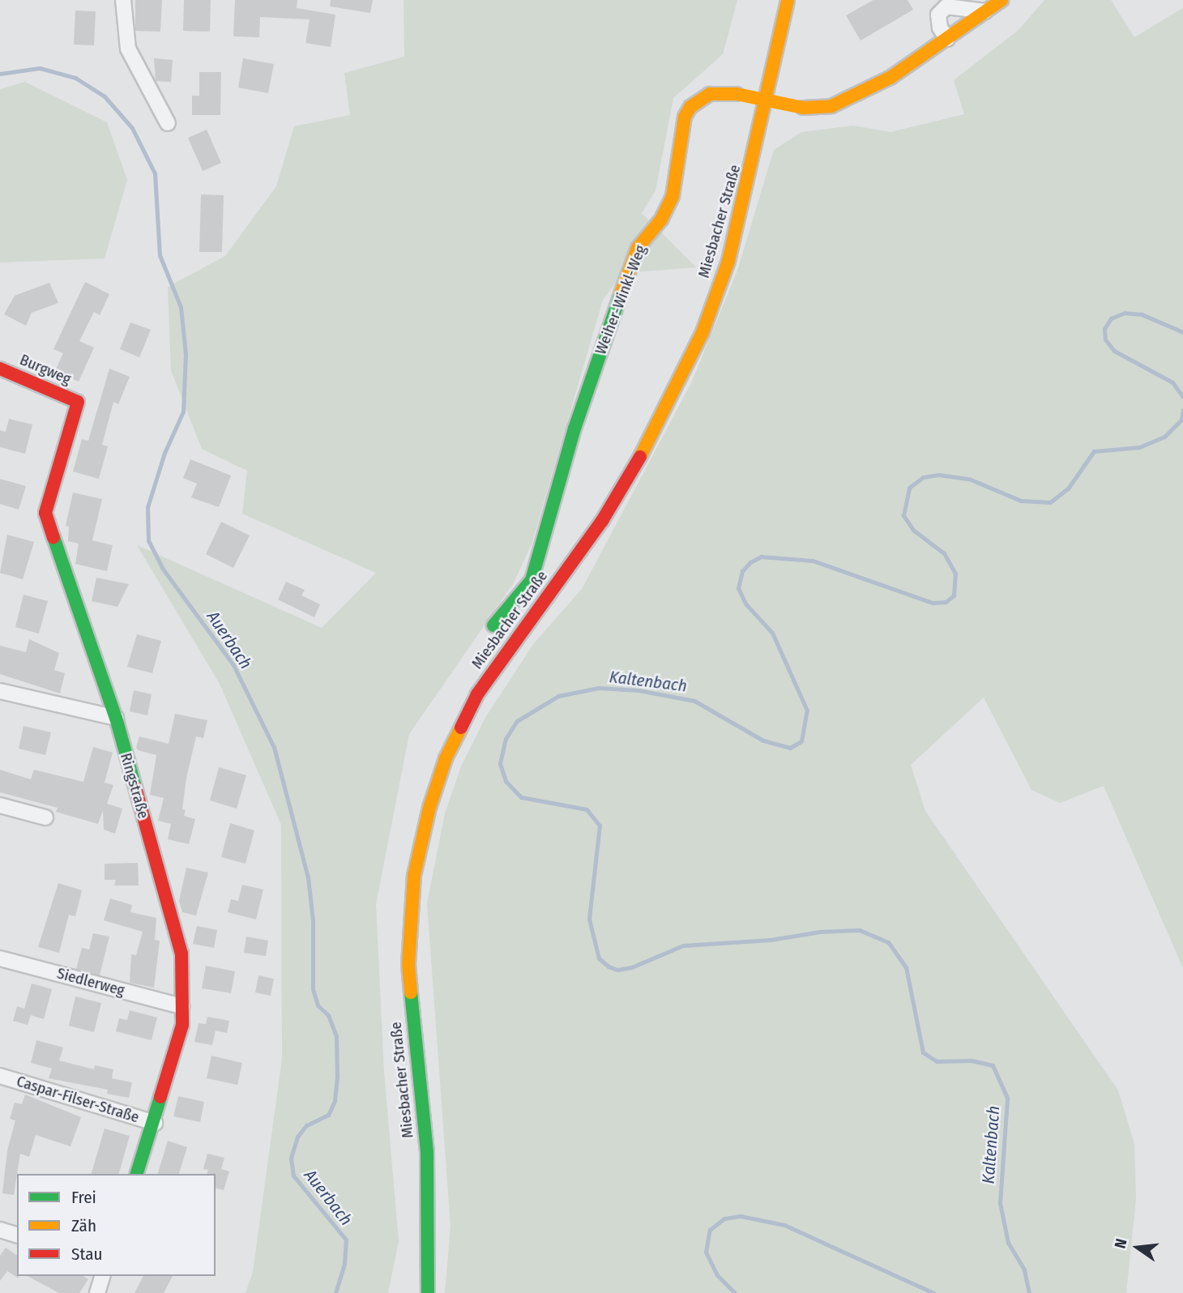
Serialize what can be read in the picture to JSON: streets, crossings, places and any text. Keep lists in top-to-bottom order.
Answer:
{
  "streets": {
    "street": [
      "Miesbacher Straße",
      "Weiher-Winkl-Weg",
      "Burgweg",
      "Ringstraße",
      "Siedlerweg",
      "Caspar-Filser-Straße"
    ]
  },
  "crossings": [
    ["Burgweg", "Ringstraße"],
    ["Ringstraße", "Siedlerweg"],
    ["Ringstraße", "Caspar-Filser-Straße"]
  ],
  "water": ["Auerbach", "Kaltenbach"],
  "legend": ["Frei", "Zäh", "Stau"],
  "north": "left"
}
